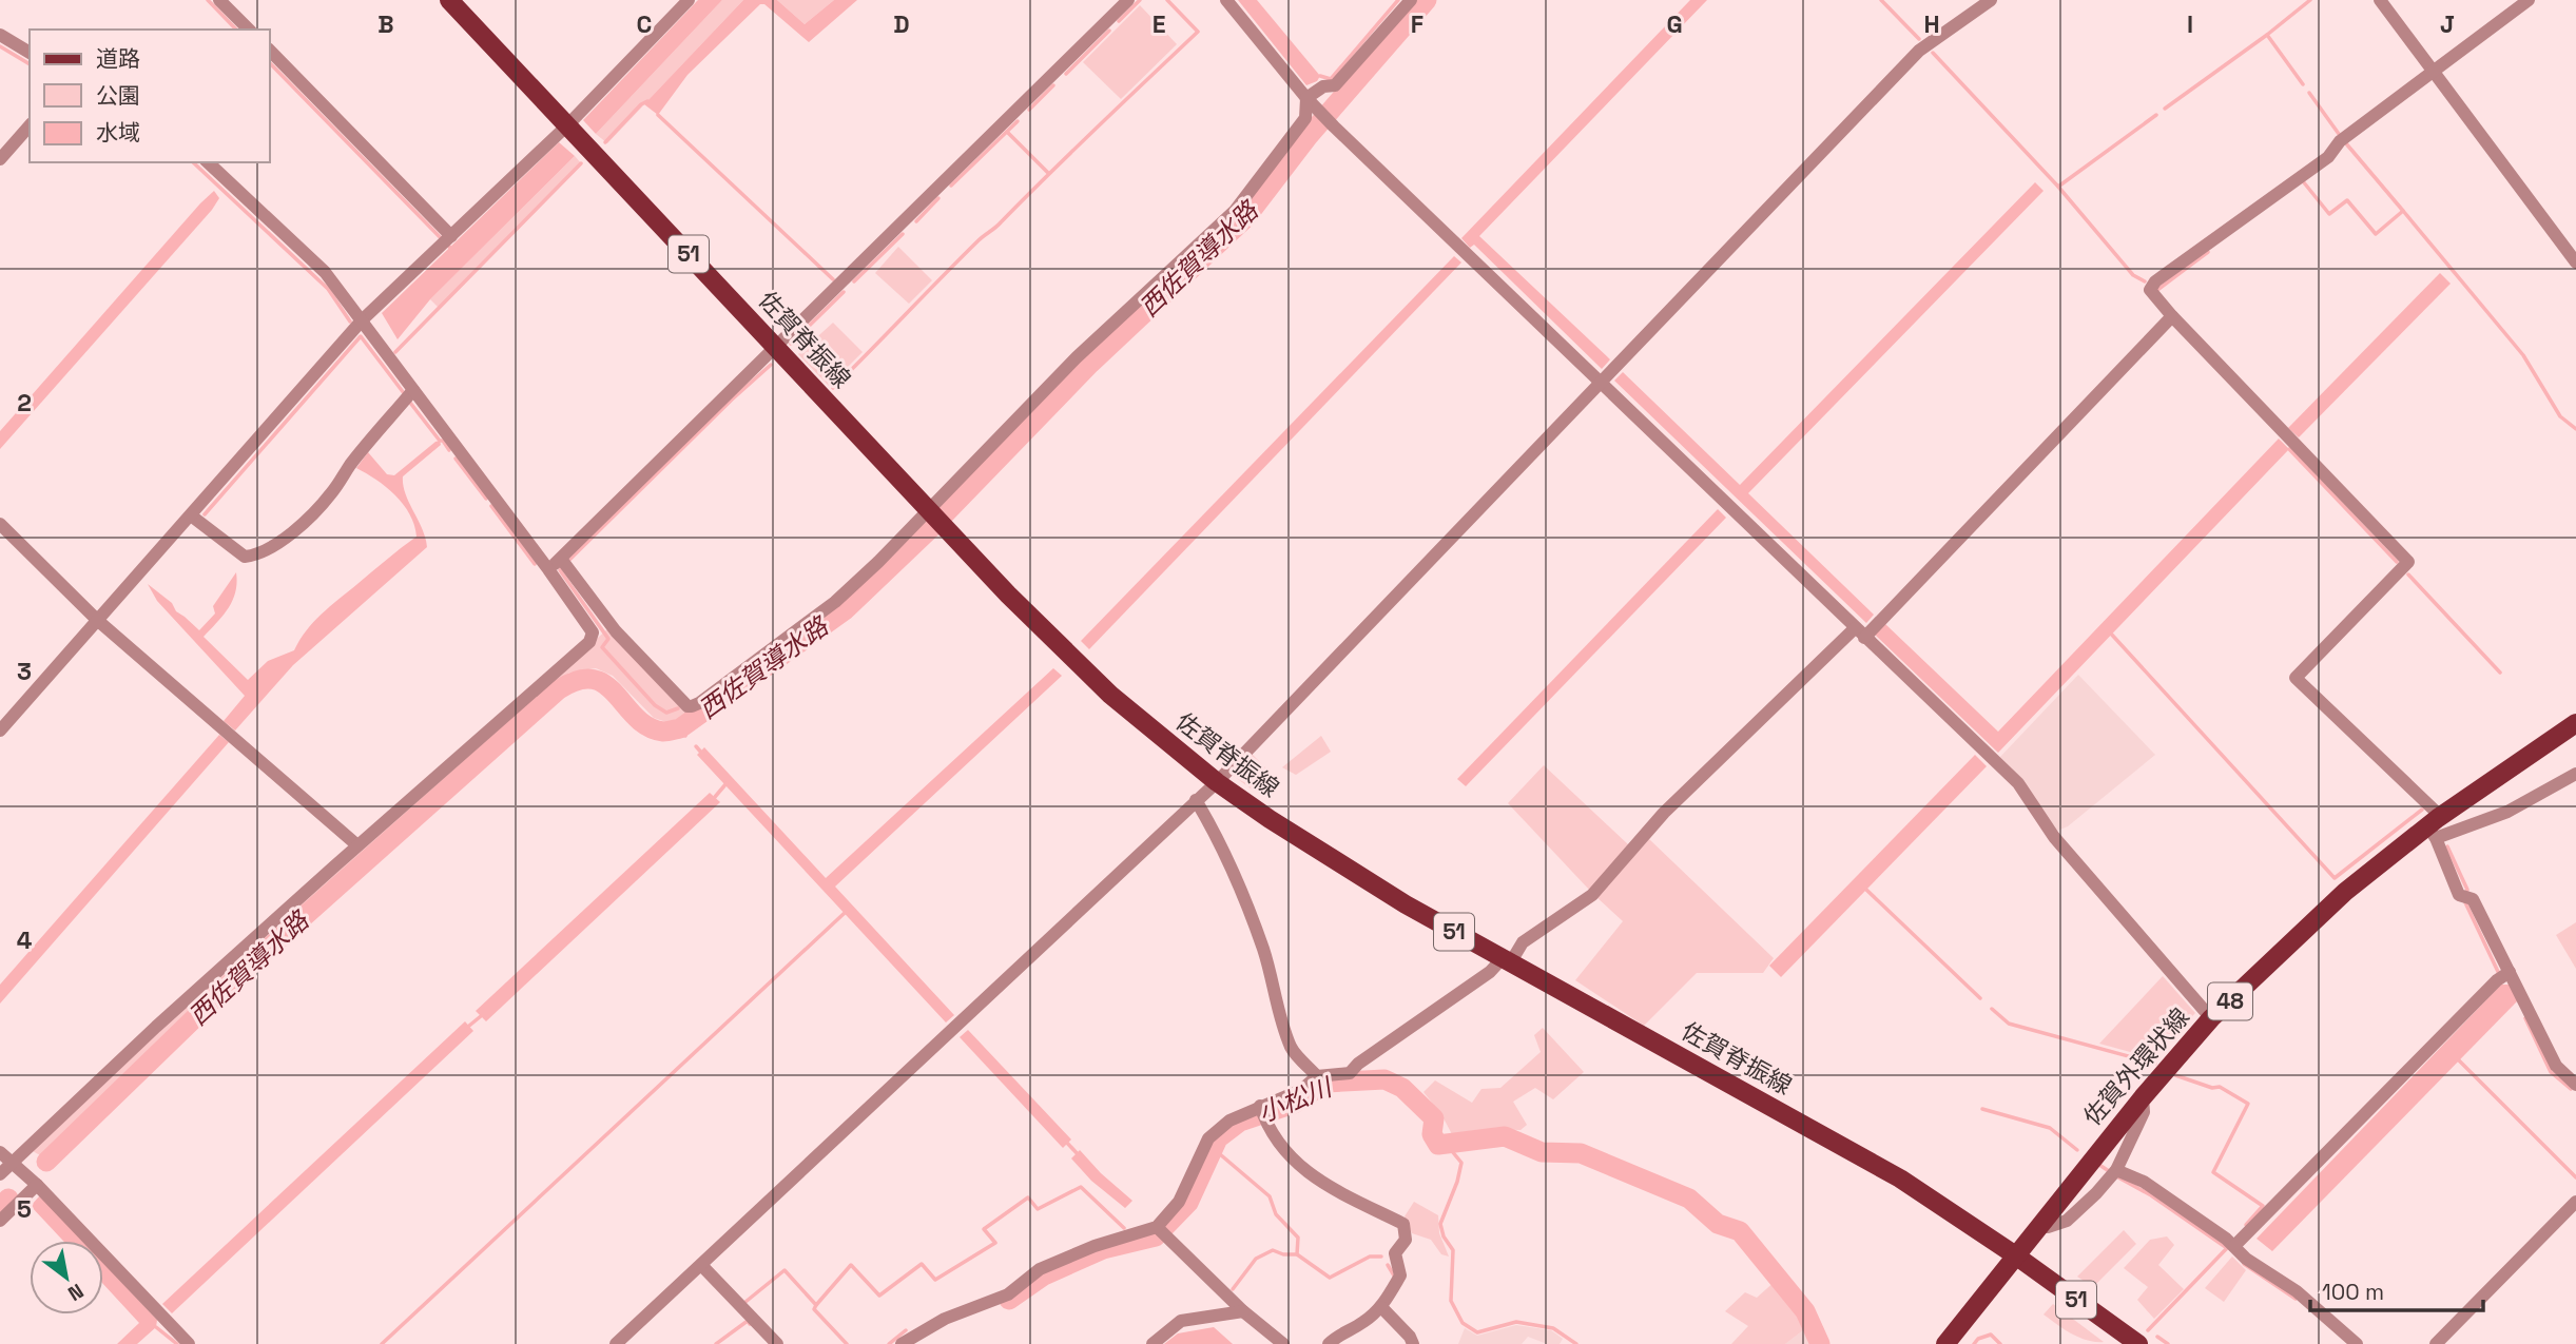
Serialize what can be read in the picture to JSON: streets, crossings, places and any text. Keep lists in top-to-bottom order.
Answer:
{
  "streets": {
    "main road": [
      "51",
      "佐賀脊振線",
      "48",
      "佐賀外環状線"
    ]
  },
  "crossings": [
    ["佐賀脊振線", "佐賀外環状線"]
  ],
  "water": ["西佐賀導水路", "小松川"],
  "legend": ["道路", "公園", "水域"],
  "scale_bar": "100 m",
  "north": "bottom right",
  "grid": {
    "columns": [
      "B",
      "C",
      "D",
      "E",
      "F",
      "G",
      "H",
      "I",
      "J"
    ],
    "rows": [
      "2",
      "3",
      "4",
      "5"
    ]
  }
}
